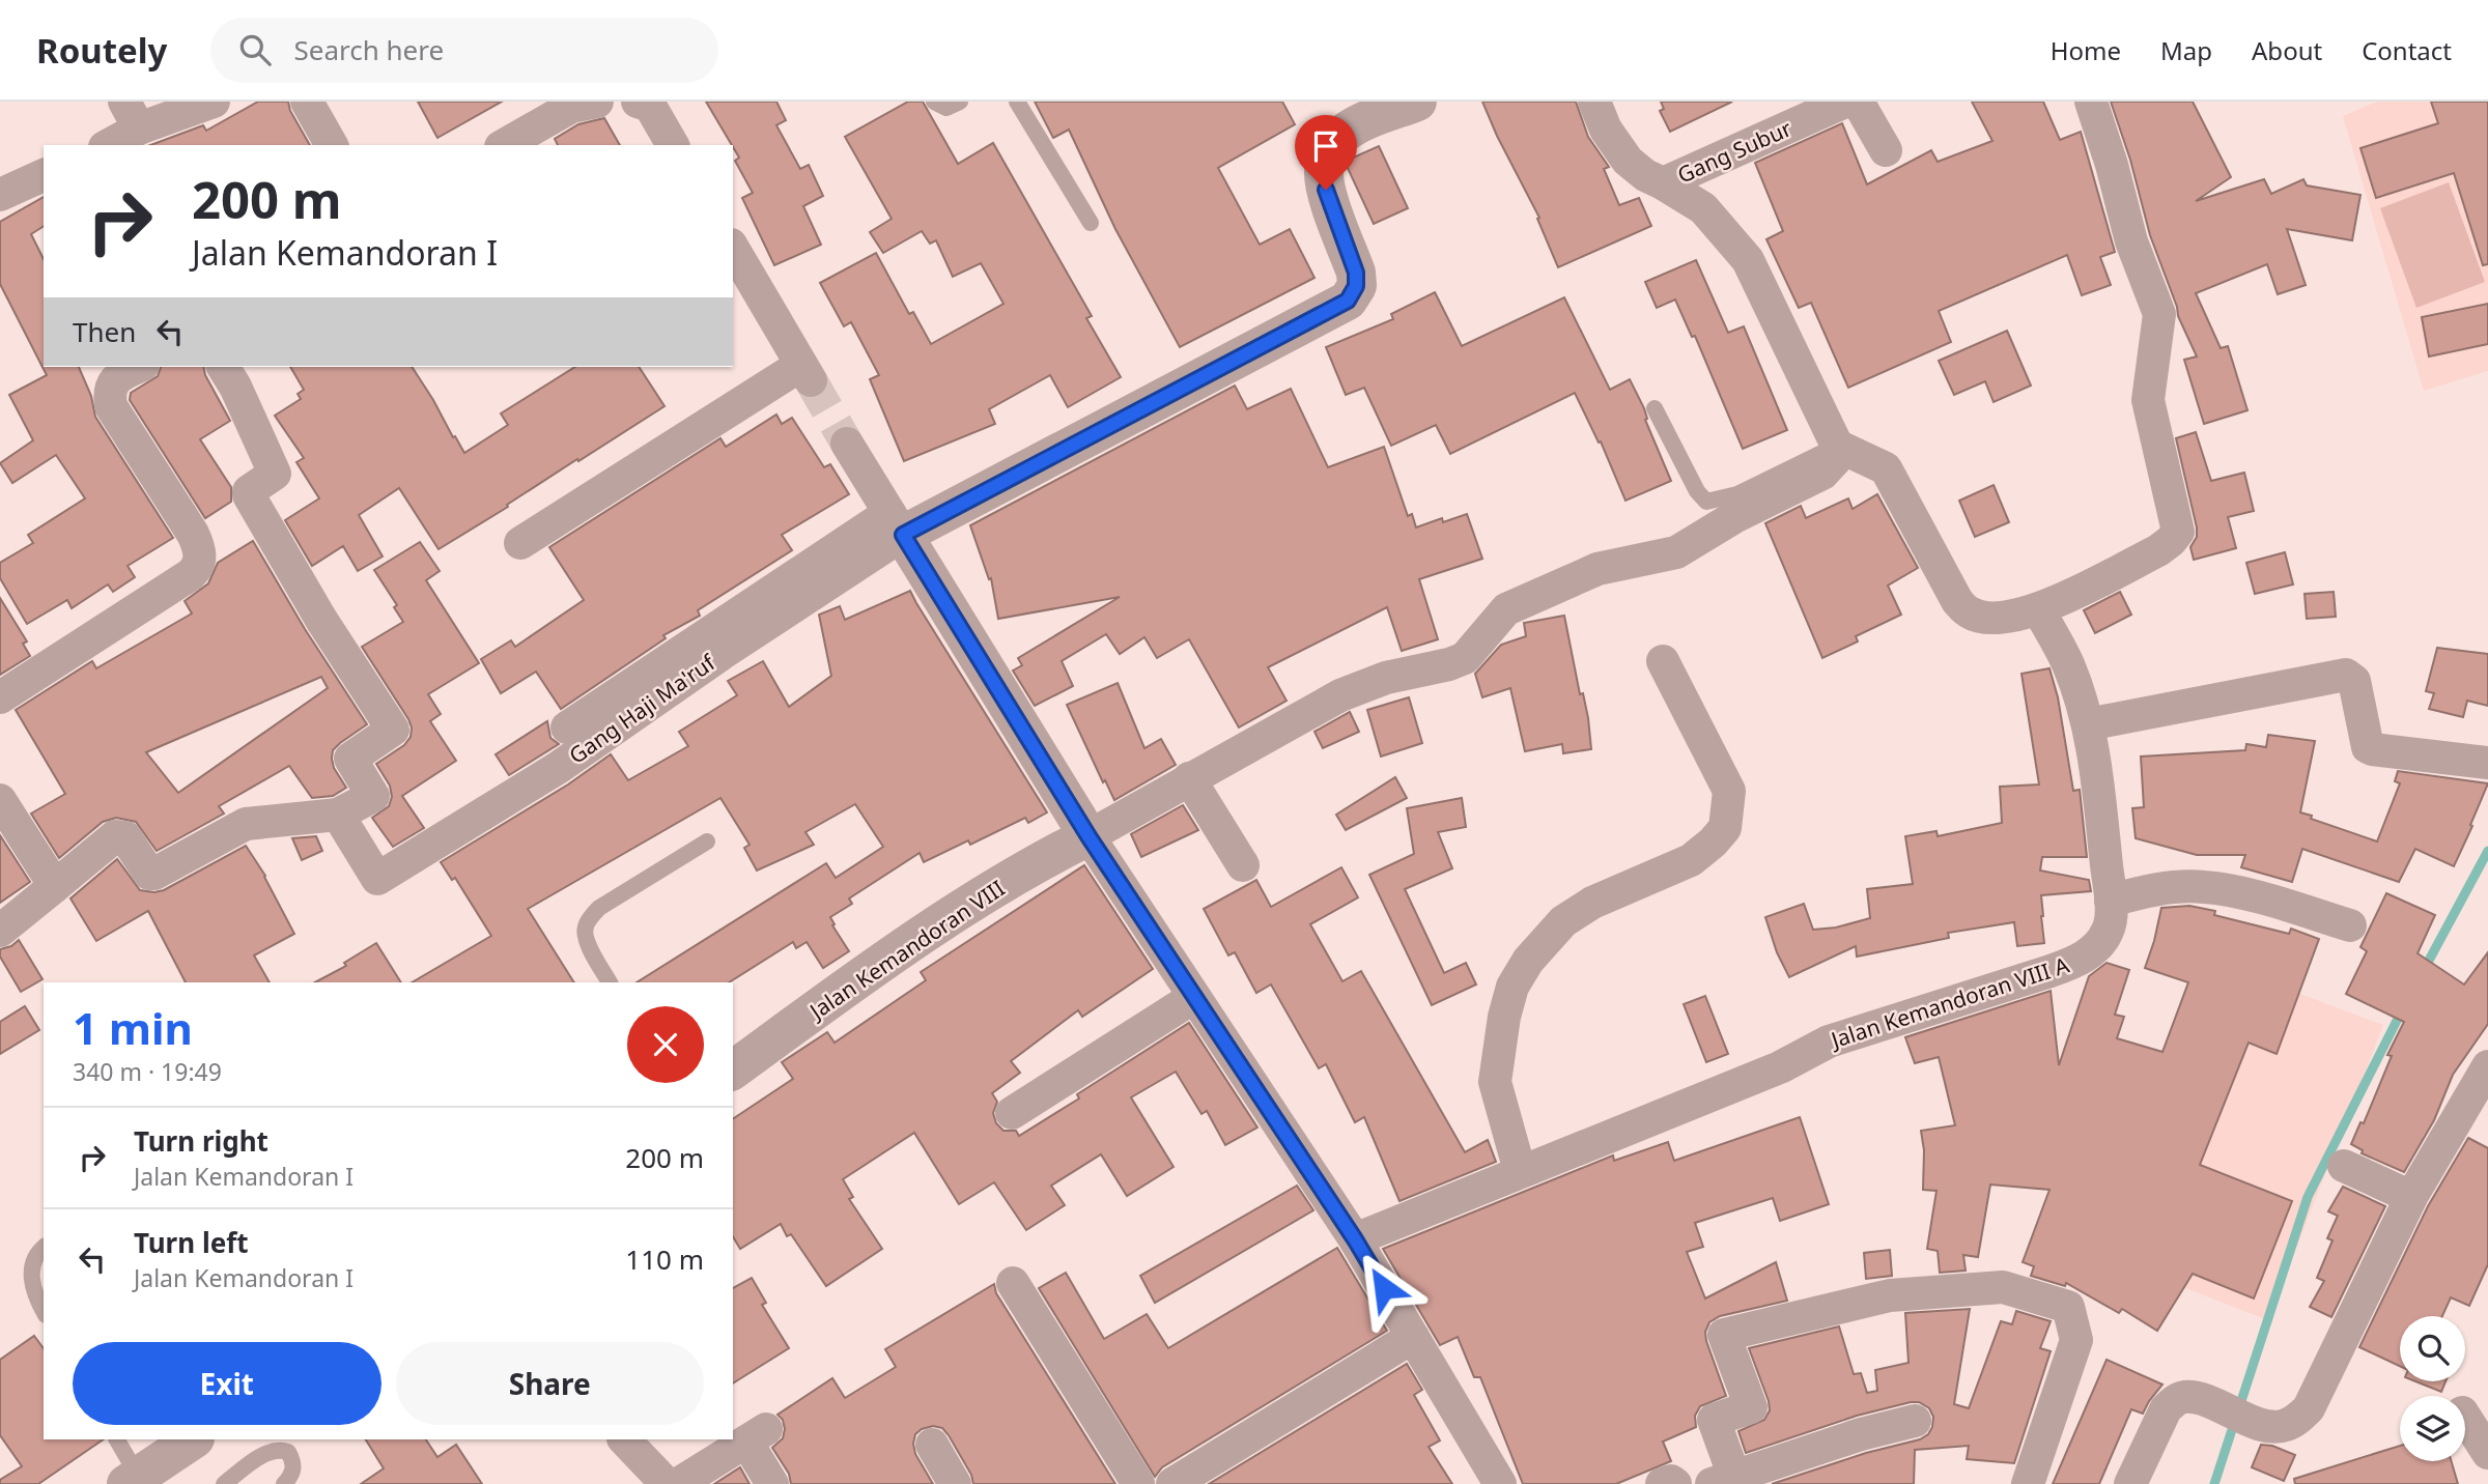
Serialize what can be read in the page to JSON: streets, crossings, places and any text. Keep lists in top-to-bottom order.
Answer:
{
  "streets": {
    "street": [
      "Gang Subur",
      "Gang Haji Ma'ruf",
      "Jalan Kemandoran VIII",
      "Jalan Kemandoran VIII A"
    ]
  },
  "page": {
    "header": "Routely",
    "search": "Search here",
    "nav": [
      "Home",
      "Map",
      "About",
      "Contact"
    ],
    "turn": ["200 m", "Jalan Kemandoran I"],
    "then": "Then",
    "heading": ["1 min", "340 m · 19:49"],
    "list": [
      {
        "name": "Turn right",
        "note": "Jalan Kemandoran I",
        "value": "200 m"
      },
      {
        "name": "Turn left",
        "note": "Jalan Kemandoran I",
        "value": "110 m"
      }
    ],
    "buttons": ["Exit", "Share"]
  }
}
